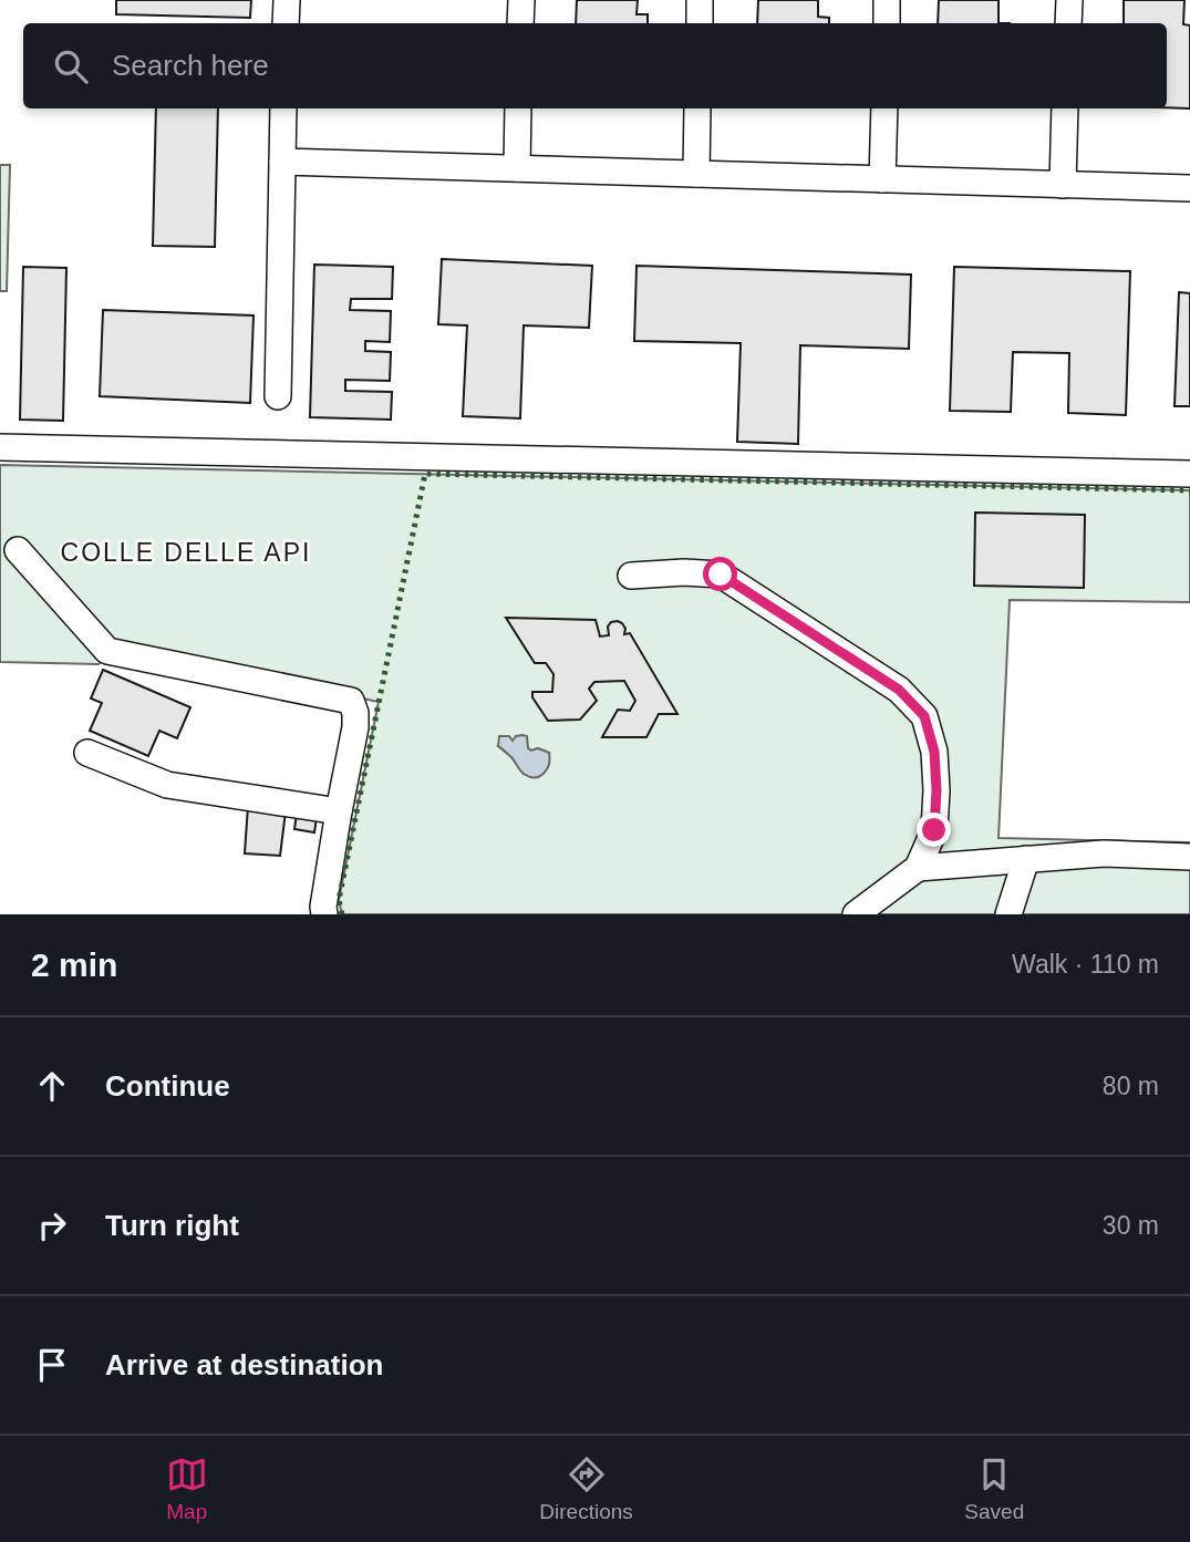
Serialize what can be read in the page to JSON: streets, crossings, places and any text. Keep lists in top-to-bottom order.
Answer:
{
  "districts": ["COLLE DELLE API"],
  "page": {
    "search": "Search here",
    "heading": ["2 min", "Walk · 110 m"],
    "list": [
      ["Continue", "80 m"],
      ["Turn right", "30 m"],
      "Arrive at destination"
    ],
    "nav": ["Map", "Directions", "Saved"]
  }
}
